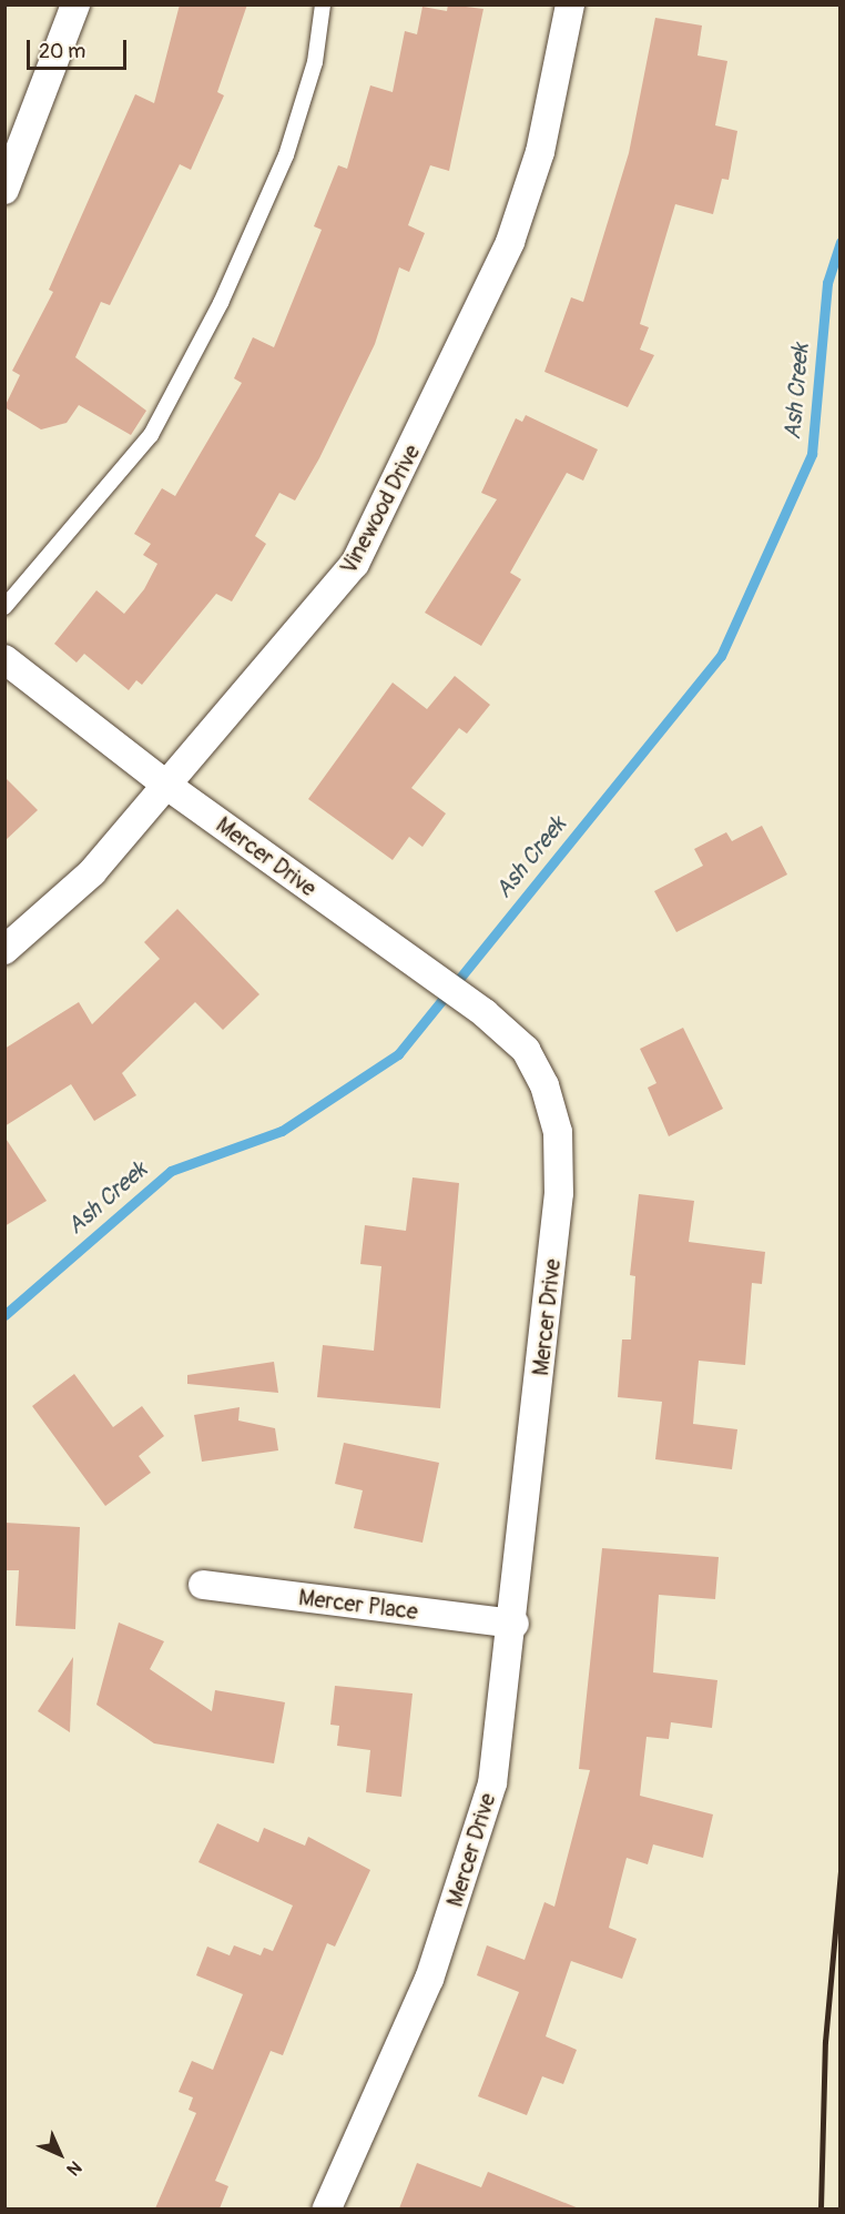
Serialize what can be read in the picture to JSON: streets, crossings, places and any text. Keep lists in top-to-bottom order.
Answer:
{
  "streets": {
    "street": ["Vinewood Drive", "Mercer Drive", "Mercer Place"]
  },
  "crossings": [
    ["Vinewood Drive", "Mercer Drive"],
    ["Mercer Drive", "Mercer Place"]
  ],
  "water": ["Ash Creek"],
  "scale_bar": "20 m",
  "north": "bottom right"
}
